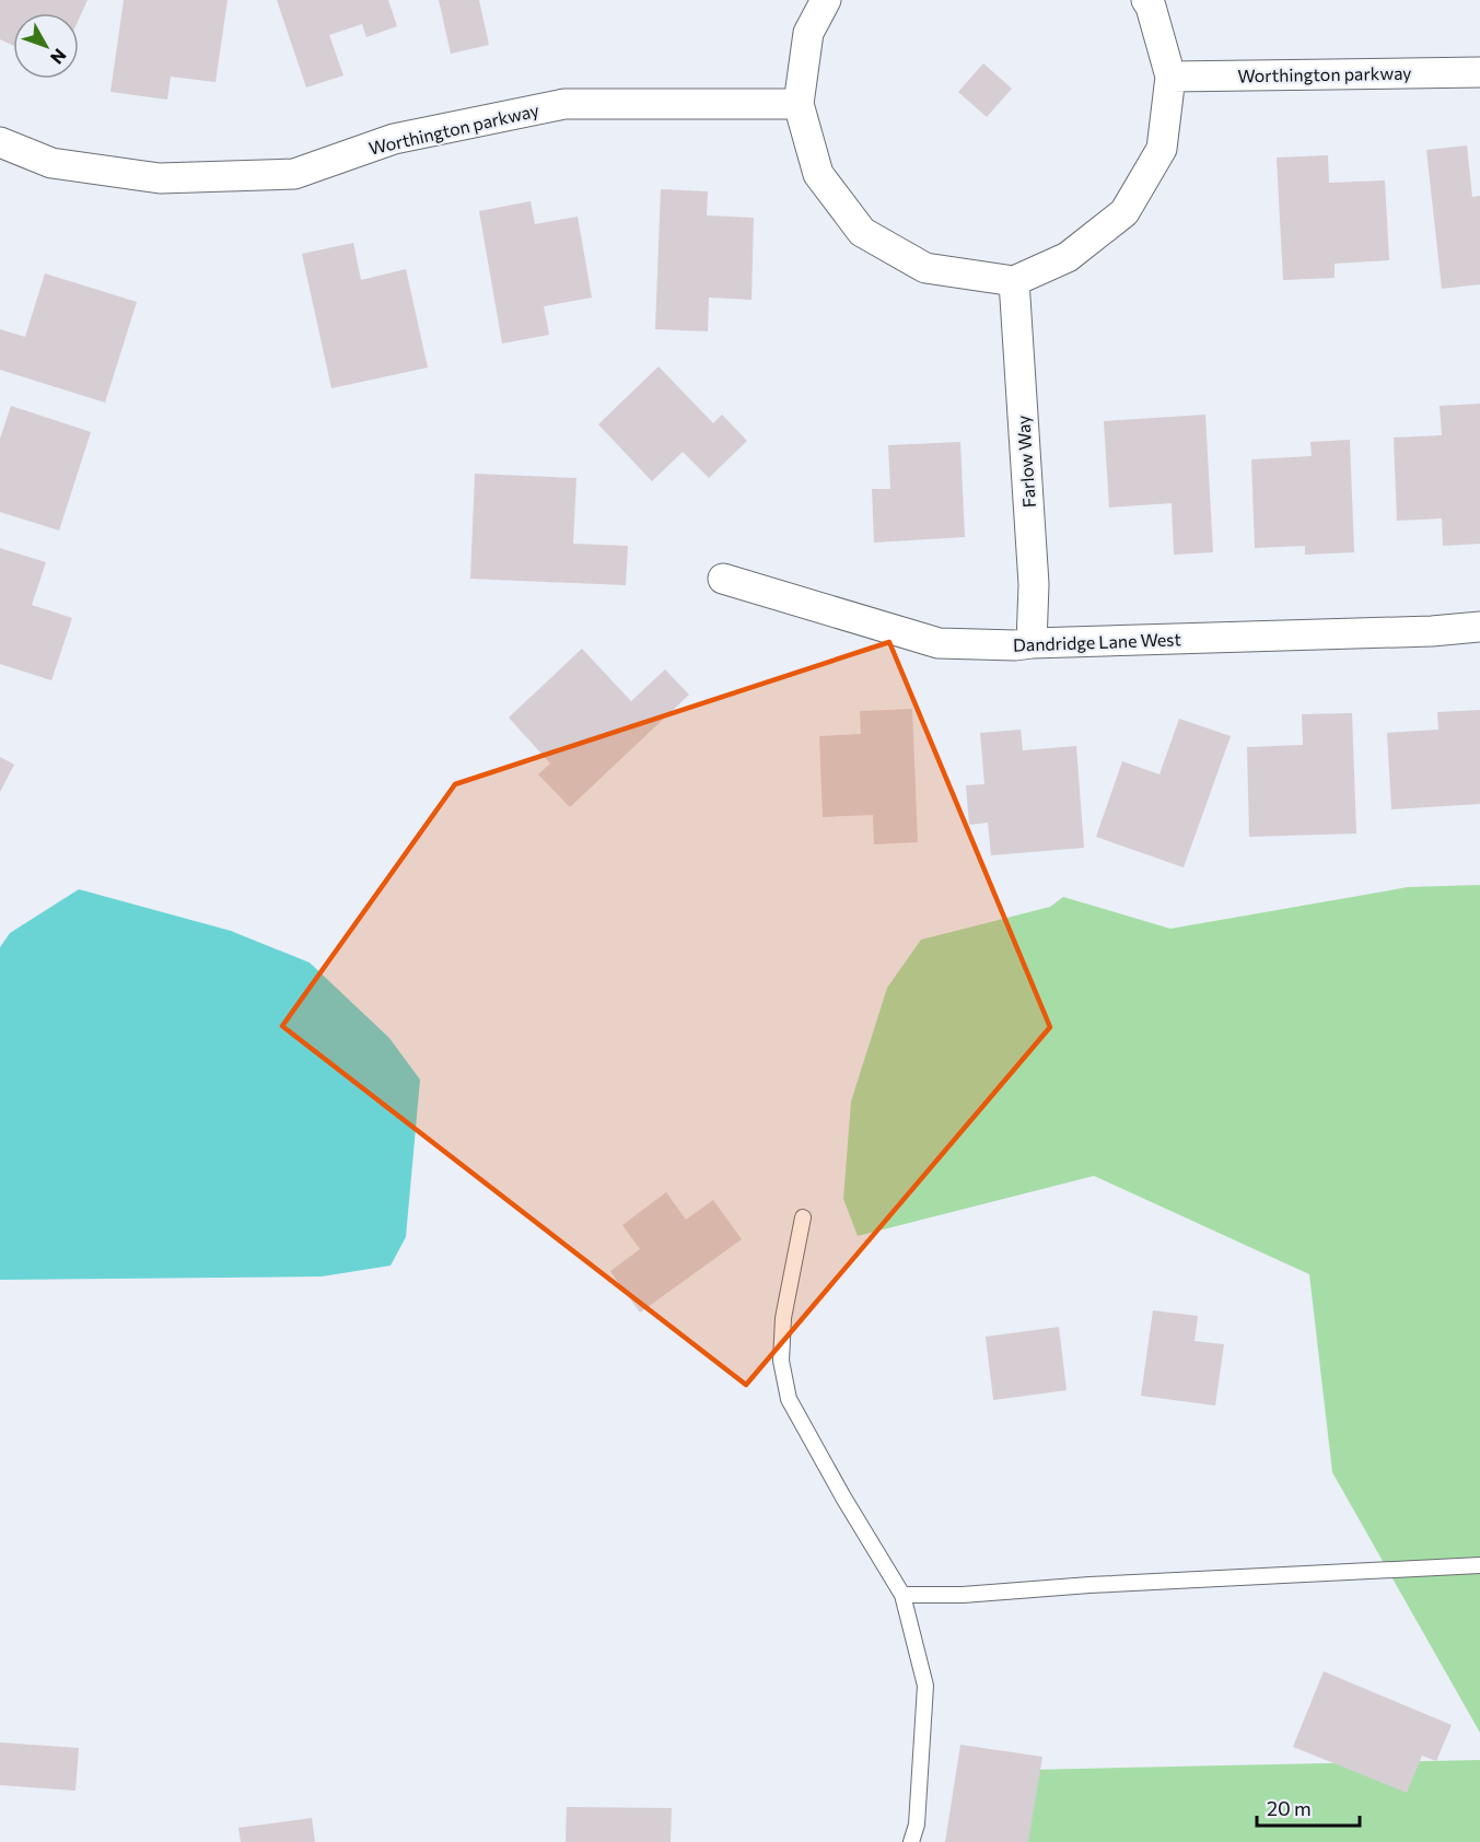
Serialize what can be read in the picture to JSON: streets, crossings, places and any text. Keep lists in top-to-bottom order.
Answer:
{
  "streets": {
    "street": ["Worthington parkway", "Farlow Way", "Dandridge Lane West"]
  },
  "crossings": [
    ["Farlow Way", "Dandridge Lane West"]
  ],
  "scale_bar": "20 m",
  "north": "bottom right"
}
